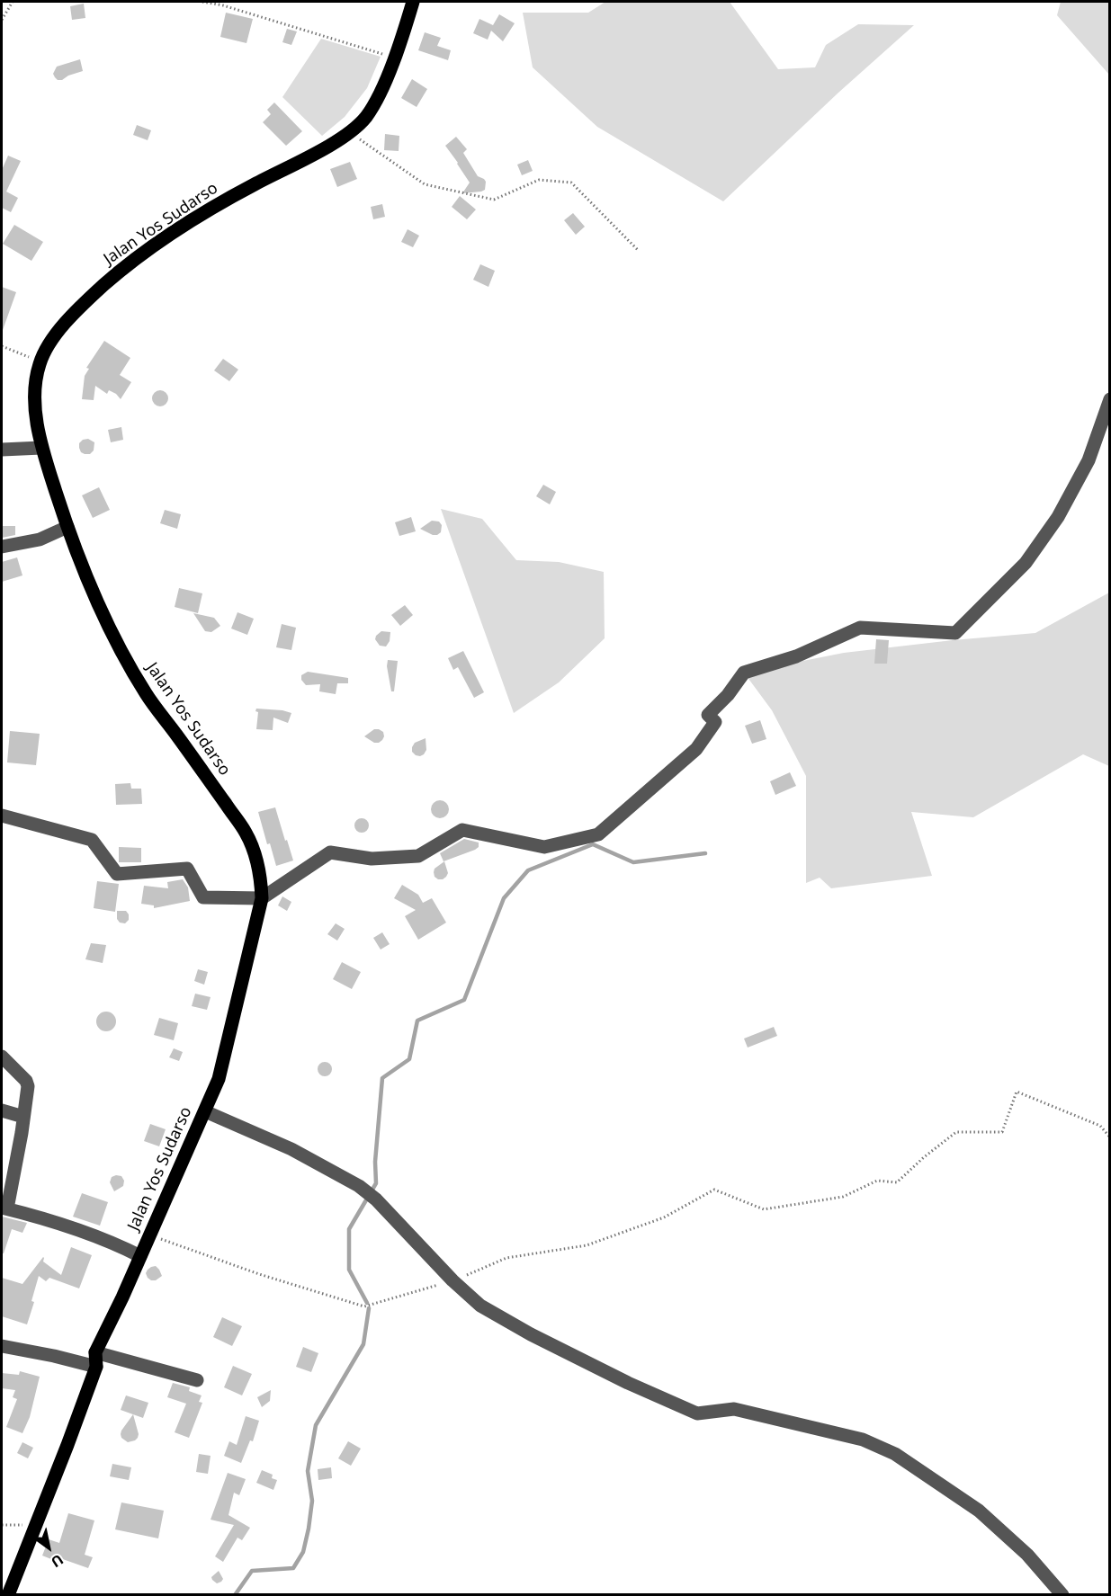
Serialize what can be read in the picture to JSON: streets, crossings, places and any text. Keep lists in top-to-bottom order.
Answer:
{
  "streets": {
    "main road": ["Jalan Yos Sudarso"]
  },
  "north": "bottom right"
}
